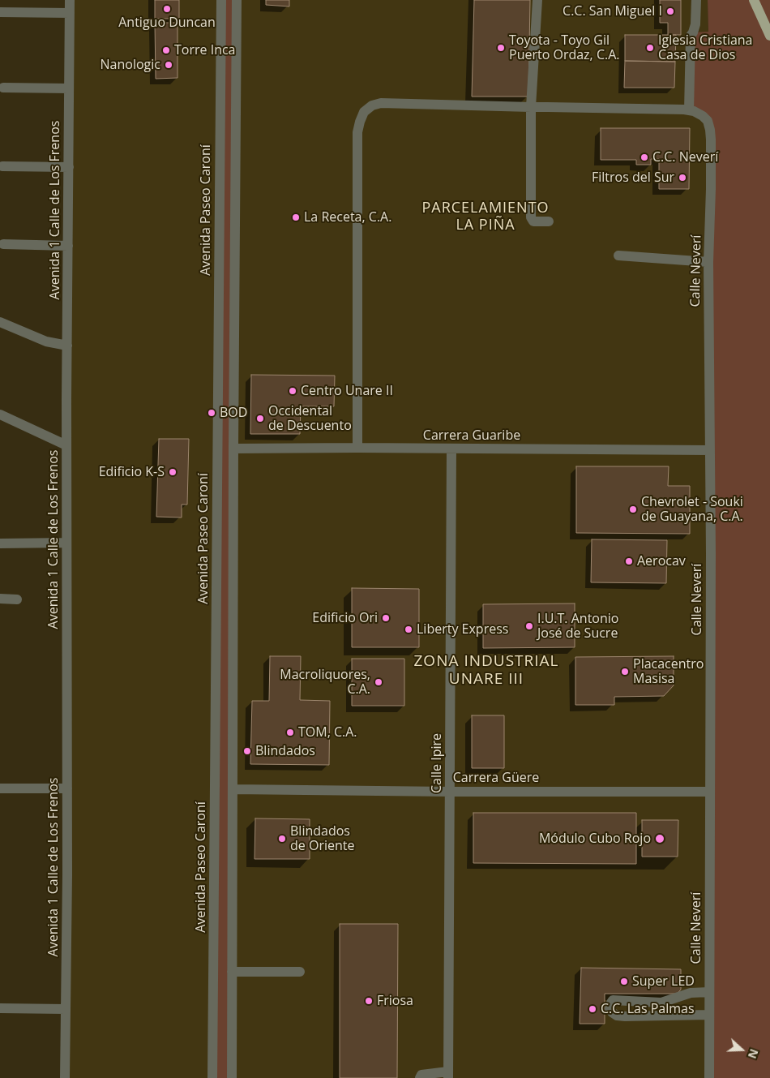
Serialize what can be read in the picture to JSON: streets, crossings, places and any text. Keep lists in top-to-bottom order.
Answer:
{
  "streets": {
    "street": [
      "Avenida 1 Calle de Los Frenos",
      "Avenida Paseo Caroní",
      "Calle Neverí",
      "Carrera Guaribe",
      "Calle Ipire",
      "Carrera Güere"
    ]
  },
  "crossings": [
    ["Calle Neverí", "Carrera Guaribe"],
    ["Calle Neverí", "Carrera Güere"],
    ["Carrera Guaribe", "Calle Ipire"],
    ["Calle Ipire", "Carrera Güere"]
  ],
  "districts": ["PARCELAMIENTO LA PIÑA", "ZONA INDUSTRIAL UNARE III"],
  "places": [
    "Antiguo Duncan",
    "C.C. San Miguel I",
    "Toyota - Toyo Gil Puerto Ordaz, C.A.",
    "Iglesia Cristiana Casa de Dios",
    "Torre Inca",
    "Nanologic",
    "C.C. Neverí",
    "Filtros del Sur",
    "La Receta, C.A.",
    "Centro Unare II",
    "BOD",
    "Occidental de Descuento",
    "Edificio K-S",
    "Chevrolet - Souki de Guayana, C.A.",
    "Aerocav",
    "Edificio Ori",
    "I.U.T. Antonio José de Sucre",
    "Liberty Express",
    "Placacentro Masisa",
    "Macroliquores, C.A.",
    "TOM, C.A.",
    "Blindados",
    "Blindados de Oriente",
    "Módulo Cubo Rojo",
    "Super LED",
    "Friosa",
    "C.C. Las Palmas"
  ],
  "north": "right"
}
